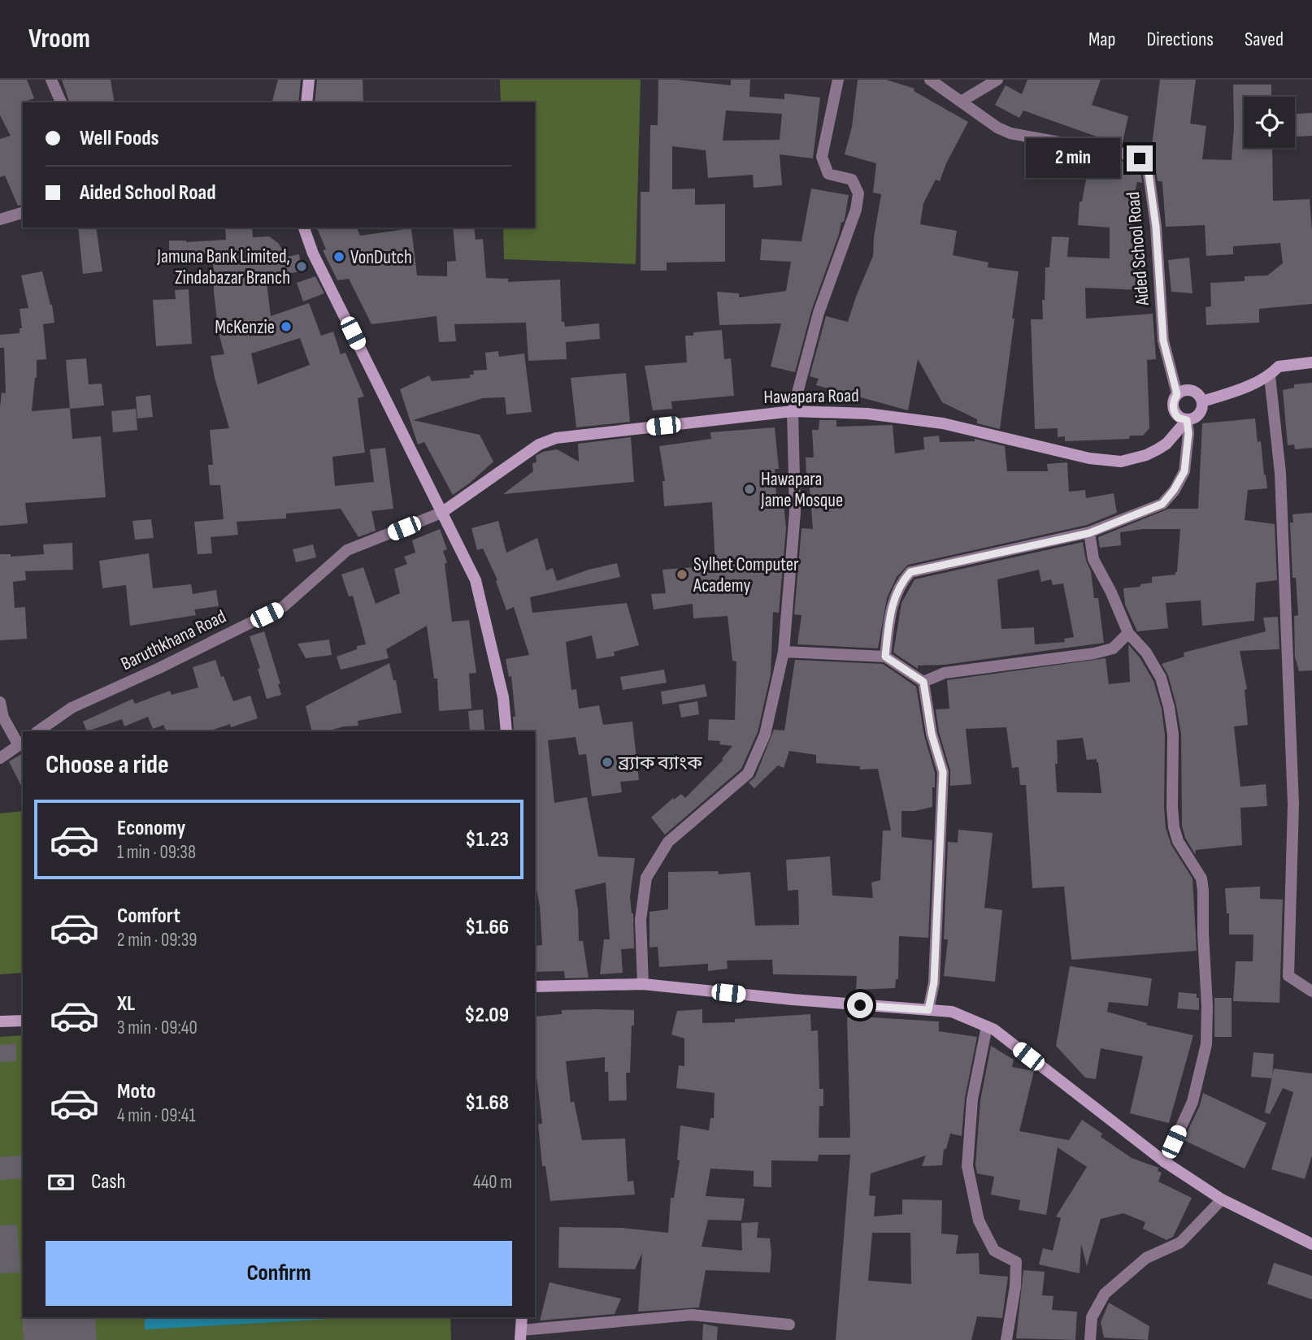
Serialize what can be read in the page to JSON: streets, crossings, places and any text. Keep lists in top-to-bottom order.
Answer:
{
  "streets": {
    "main road": ["Hawapara Road"],
    "street": ["Aided School Road", "Baruthkhana Road"]
  },
  "crossings": [
    ["Aided School Road", "Hawapara Road"],
    ["Hawapara Road", "Baruthkhana Road"]
  ],
  "places": [
    "VonDutch",
    "Jamuna Bank Limited, Zindabazar Branch",
    "McKenzie",
    "Hawapara Jame Mosque",
    "Sylhet Computer Academy",
    "ব্র্যাক ব্যাংক"
  ],
  "page": {
    "header": "Vroom",
    "nav": ["Map", "Directions", "Saved"],
    "banner": ["Well Foods", "Aided School Road"],
    "bubble": "2 min",
    "heading": "Choose a ride",
    "list": [
      {
        "name": "Economy",
        "note": "1 min · 09:38",
        "value": "$1.23"
      },
      {
        "name": "Comfort",
        "note": "2 min · 09:39",
        "value": "$1.66"
      },
      {
        "name": "XL",
        "note": "3 min · 09:40",
        "value": "$2.09"
      },
      {
        "name": "Moto",
        "note": "4 min · 09:41",
        "value": "$1.68"
      }
    ],
    "pay": ["Cash", "440 m"],
    "buttons": "Confirm"
  }
}
